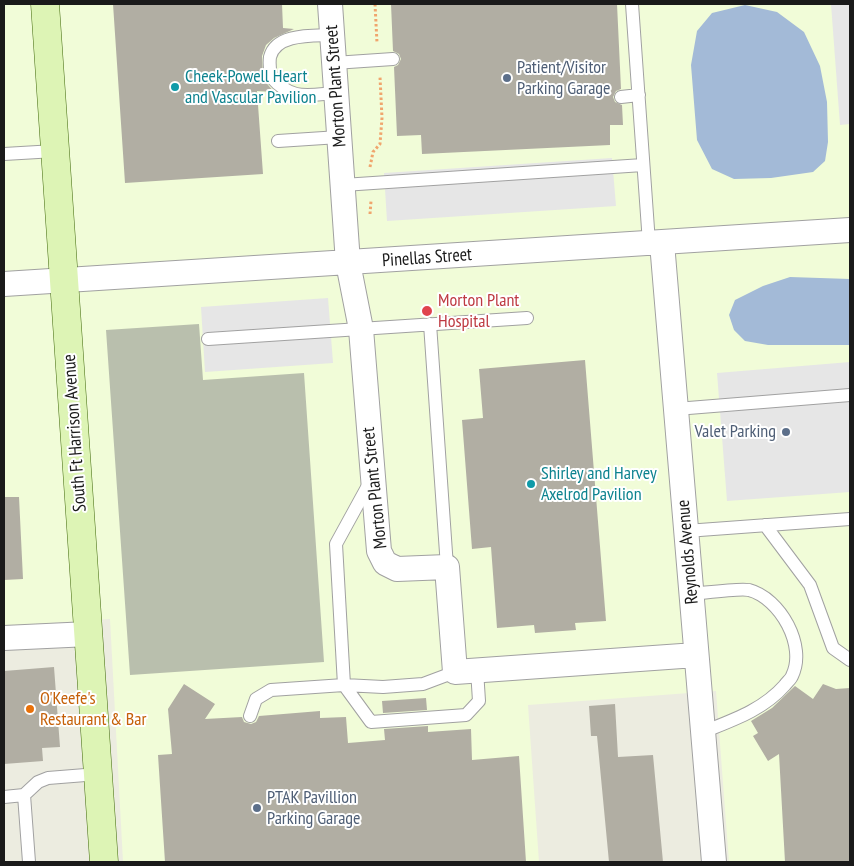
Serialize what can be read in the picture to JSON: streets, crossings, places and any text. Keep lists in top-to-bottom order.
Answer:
{
  "streets": {
    "street": [
      "Morton Plant Street",
      "Pinellas Street",
      "South Ft Harrison Avenue",
      "Reynolds Avenue"
    ]
  },
  "crossings": [
    ["Morton Plant Street", "Pinellas Street"],
    ["Pinellas Street", "South Ft Harrison Avenue"],
    ["Pinellas Street", "Reynolds Avenue"]
  ],
  "places": [
    "Patient/Visitor Parking Garage",
    "Cheek-Powell Heart and Vascular Pavilion",
    "Morton Plant Hospital",
    "Valet Parking",
    "Shirley and Harvey Axelrod Pavilion",
    "O'Keefe's Restaurant & Bar",
    "PTAK Pavillion Parking Garage"
  ]
}
